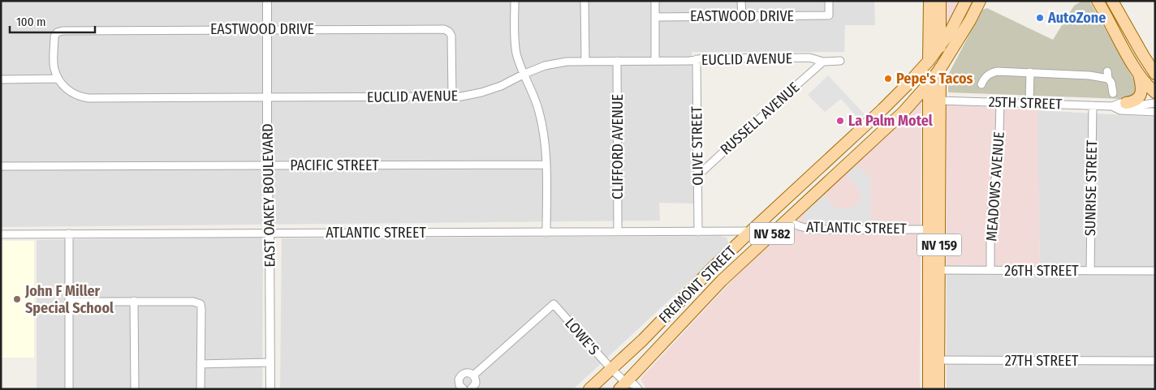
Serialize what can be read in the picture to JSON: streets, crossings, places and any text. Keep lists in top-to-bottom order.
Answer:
{
  "streets": {
    "main road": ["NV 582", "NV 159", "FREMONT STREET"],
    "street": [
      "EASTWOOD DRIVE",
      "EUCLID AVENUE",
      "25TH STREET",
      "RUSSELL AVENUE",
      "OLIVE STREET",
      "CLIFFORD AVENUE",
      "PACIFIC STREET",
      "MEADOWS AVENUE",
      "SUNRISE STREET",
      "EAST OAKEY BOULEVARD",
      "ATLANTIC STREET",
      "26TH STREET",
      "LOWE'S",
      "27TH STREET"
    ]
  },
  "crossings": [
    ["EASTWOOD DRIVE", "EUCLID AVENUE"],
    ["EASTWOOD DRIVE", "EAST OAKEY BOULEVARD"],
    ["EUCLID AVENUE", "RUSSELL AVENUE"],
    ["EUCLID AVENUE", "OLIVE STREET"],
    ["EUCLID AVENUE", "CLIFFORD AVENUE"],
    ["EUCLID AVENUE", "EAST OAKEY BOULEVARD"],
    ["25TH STREET", "MEADOWS AVENUE"],
    ["25TH STREET", "SUNRISE STREET"],
    ["25TH STREET", "NV 159"],
    ["RUSSELL AVENUE", "OLIVE STREET"],
    ["OLIVE STREET", "ATLANTIC STREET"],
    ["CLIFFORD AVENUE", "ATLANTIC STREET"],
    ["PACIFIC STREET", "EAST OAKEY BOULEVARD"],
    ["MEADOWS AVENUE", "26TH STREET"],
    ["SUNRISE STREET", "26TH STREET"],
    ["EAST OAKEY BOULEVARD", "ATLANTIC STREET"],
    ["ATLANTIC STREET", "NV 159"],
    ["ATLANTIC STREET", "FREMONT STREET"],
    ["NV 159", "26TH STREET"],
    ["NV 159", "27TH STREET"],
    ["FREMONT STREET", "LOWE'S"]
  ],
  "places": [
    "AutoZone",
    "Pepe's Tacos",
    "La Palm Motel",
    "John F Miller Special School"
  ],
  "scale_bar": "100 m"
}
